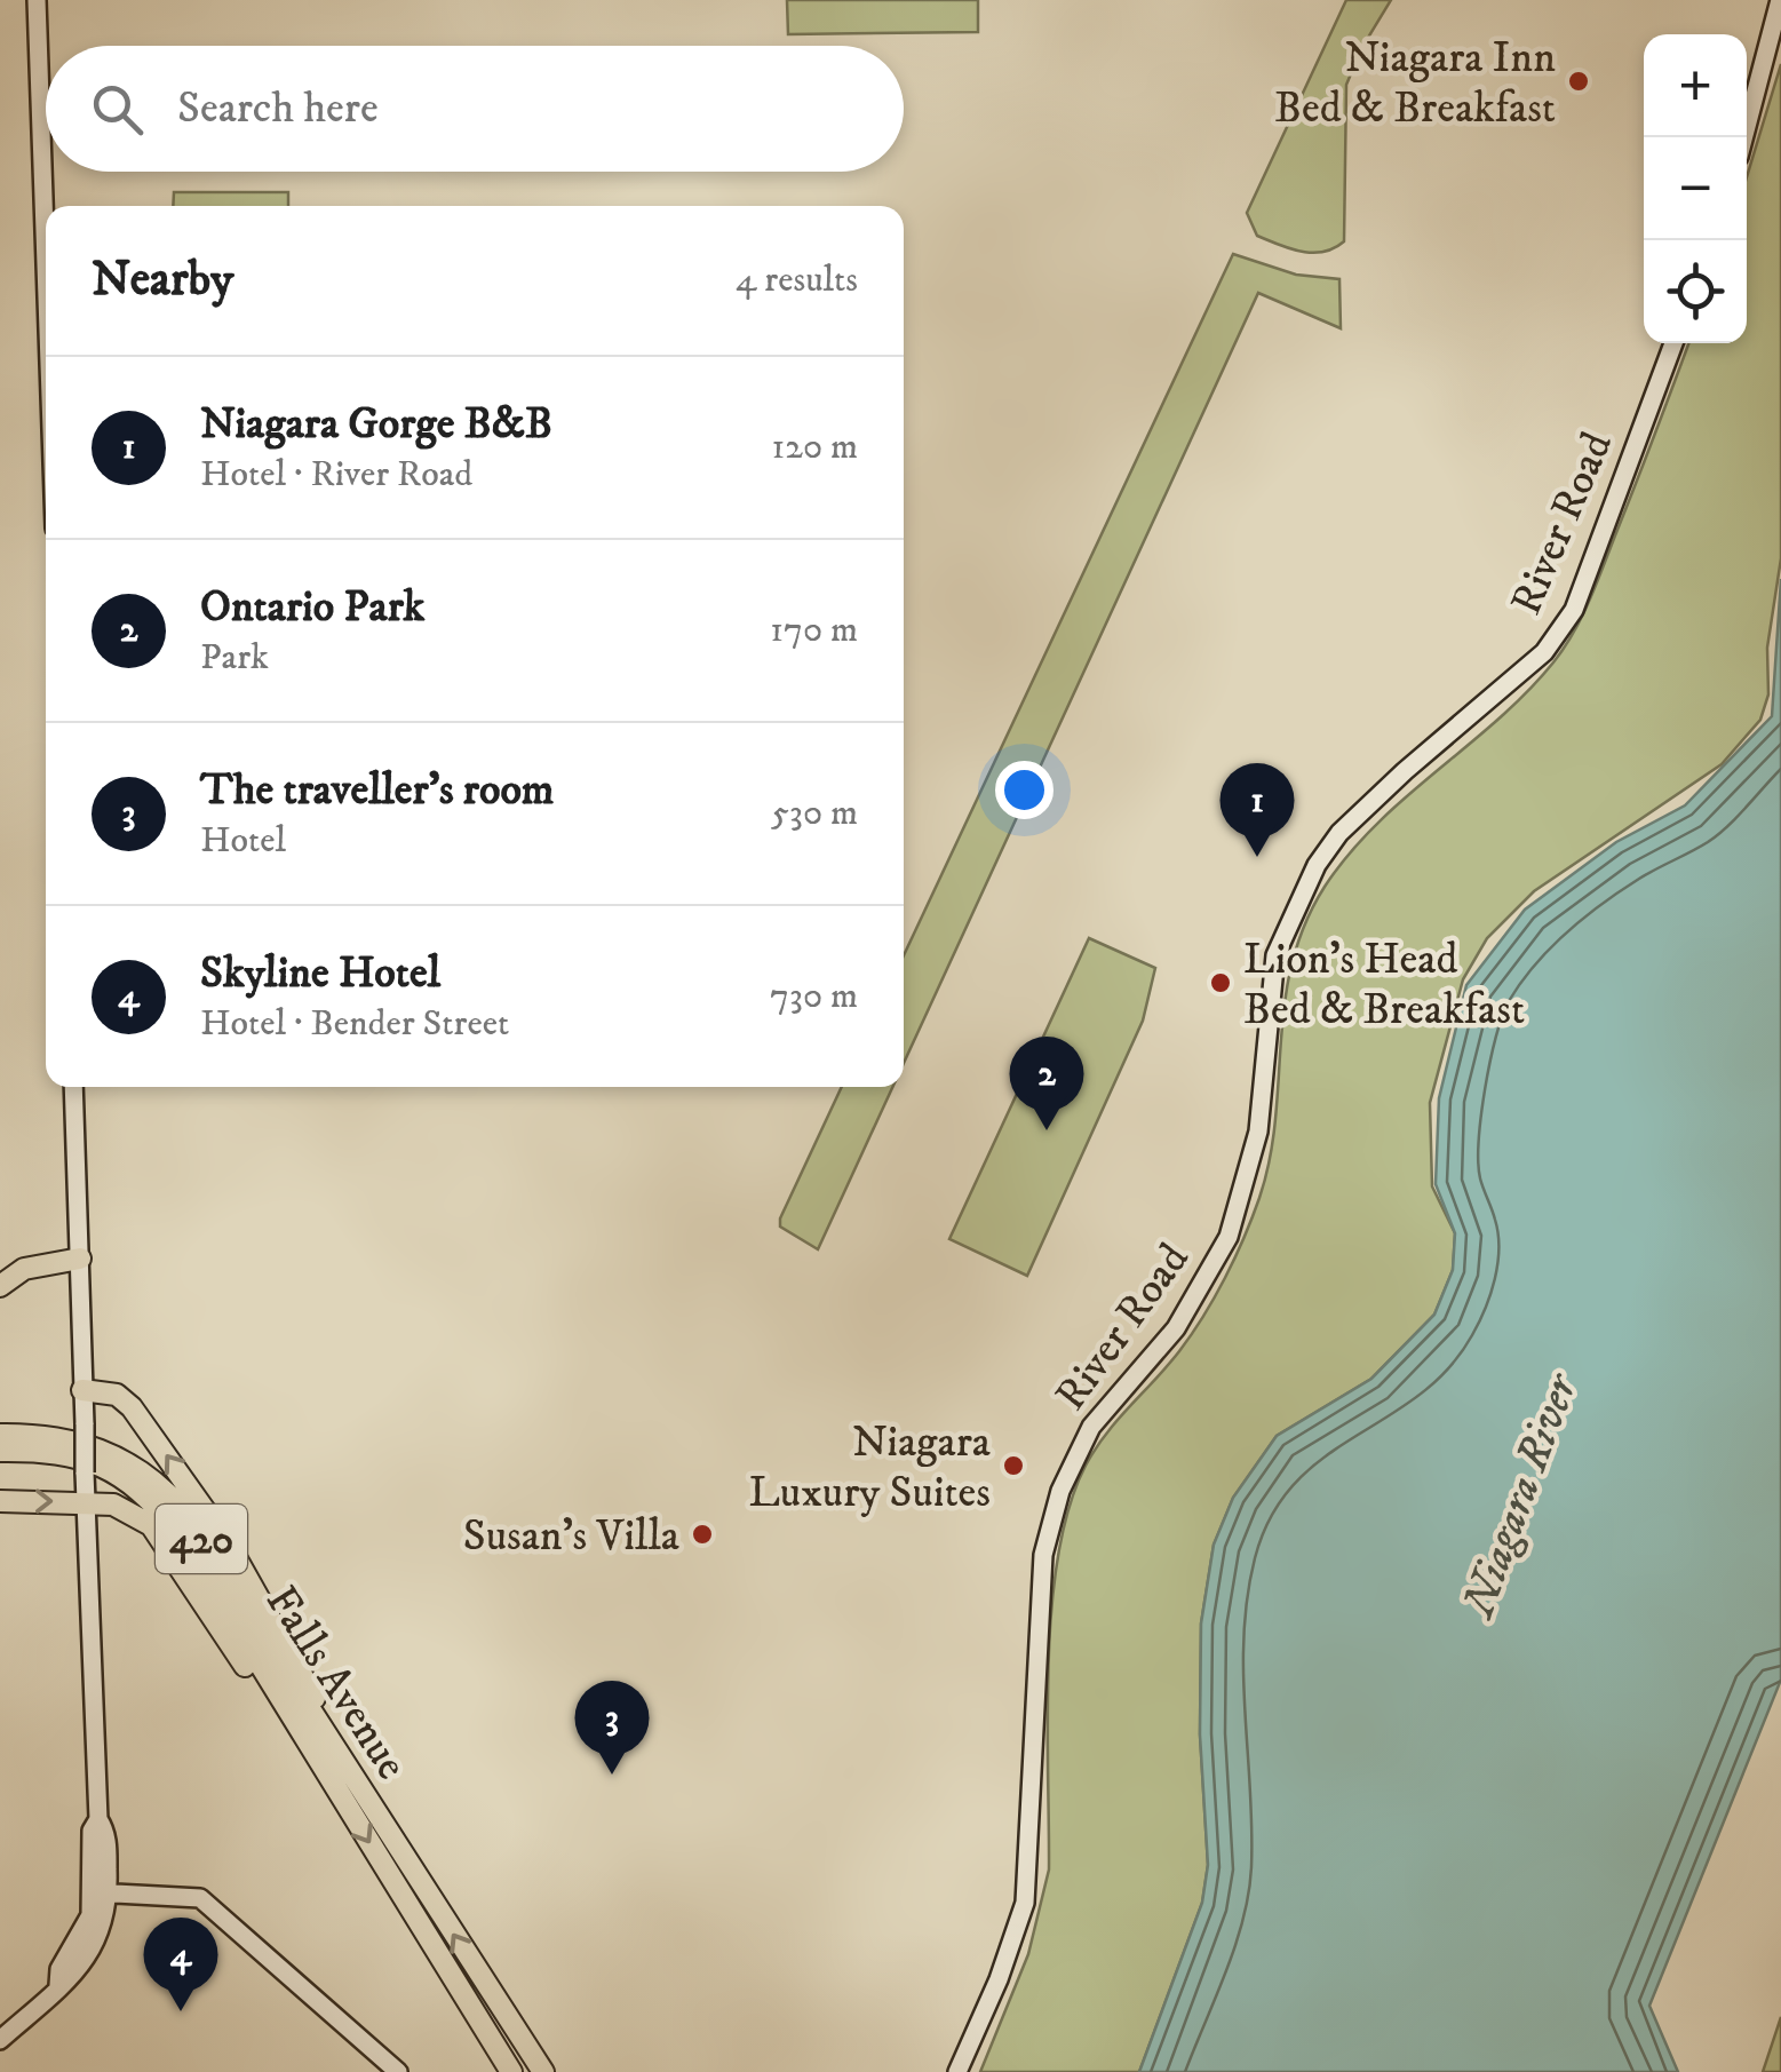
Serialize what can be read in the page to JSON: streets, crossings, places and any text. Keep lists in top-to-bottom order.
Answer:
{
  "streets": {
    "highway": ["420", "Falls Avenue"],
    "main road": ["River Road"]
  },
  "water": ["Niagara River"],
  "places": [
    "Niagara Inn Bed & Breakfast",
    "Lion’s Head Bed & Breakfast",
    "Niagara Luxury Suites",
    "Susan’s Villa"
  ],
  "page": {
    "map_buttons": ["+", "−"],
    "search": "Search here",
    "heading": ["Nearby", "4 results"],
    "list": [
      {
        "mark": "1",
        "name": "Niagara Gorge B&B",
        "note": "Hotel · River Road",
        "value": "120 m"
      },
      {
        "mark": "2",
        "name": "Ontario Park",
        "note": "Park",
        "value": "170 m"
      },
      {
        "mark": "3",
        "name": "The traveller's room",
        "note": "Hotel",
        "value": "530 m"
      },
      {
        "mark": "4",
        "name": "Skyline Hotel",
        "note": "Hotel · Bender Street",
        "value": "730 m"
      }
    ],
    "pins": [
      "1",
      "2",
      "3",
      "4"
    ]
  }
}
